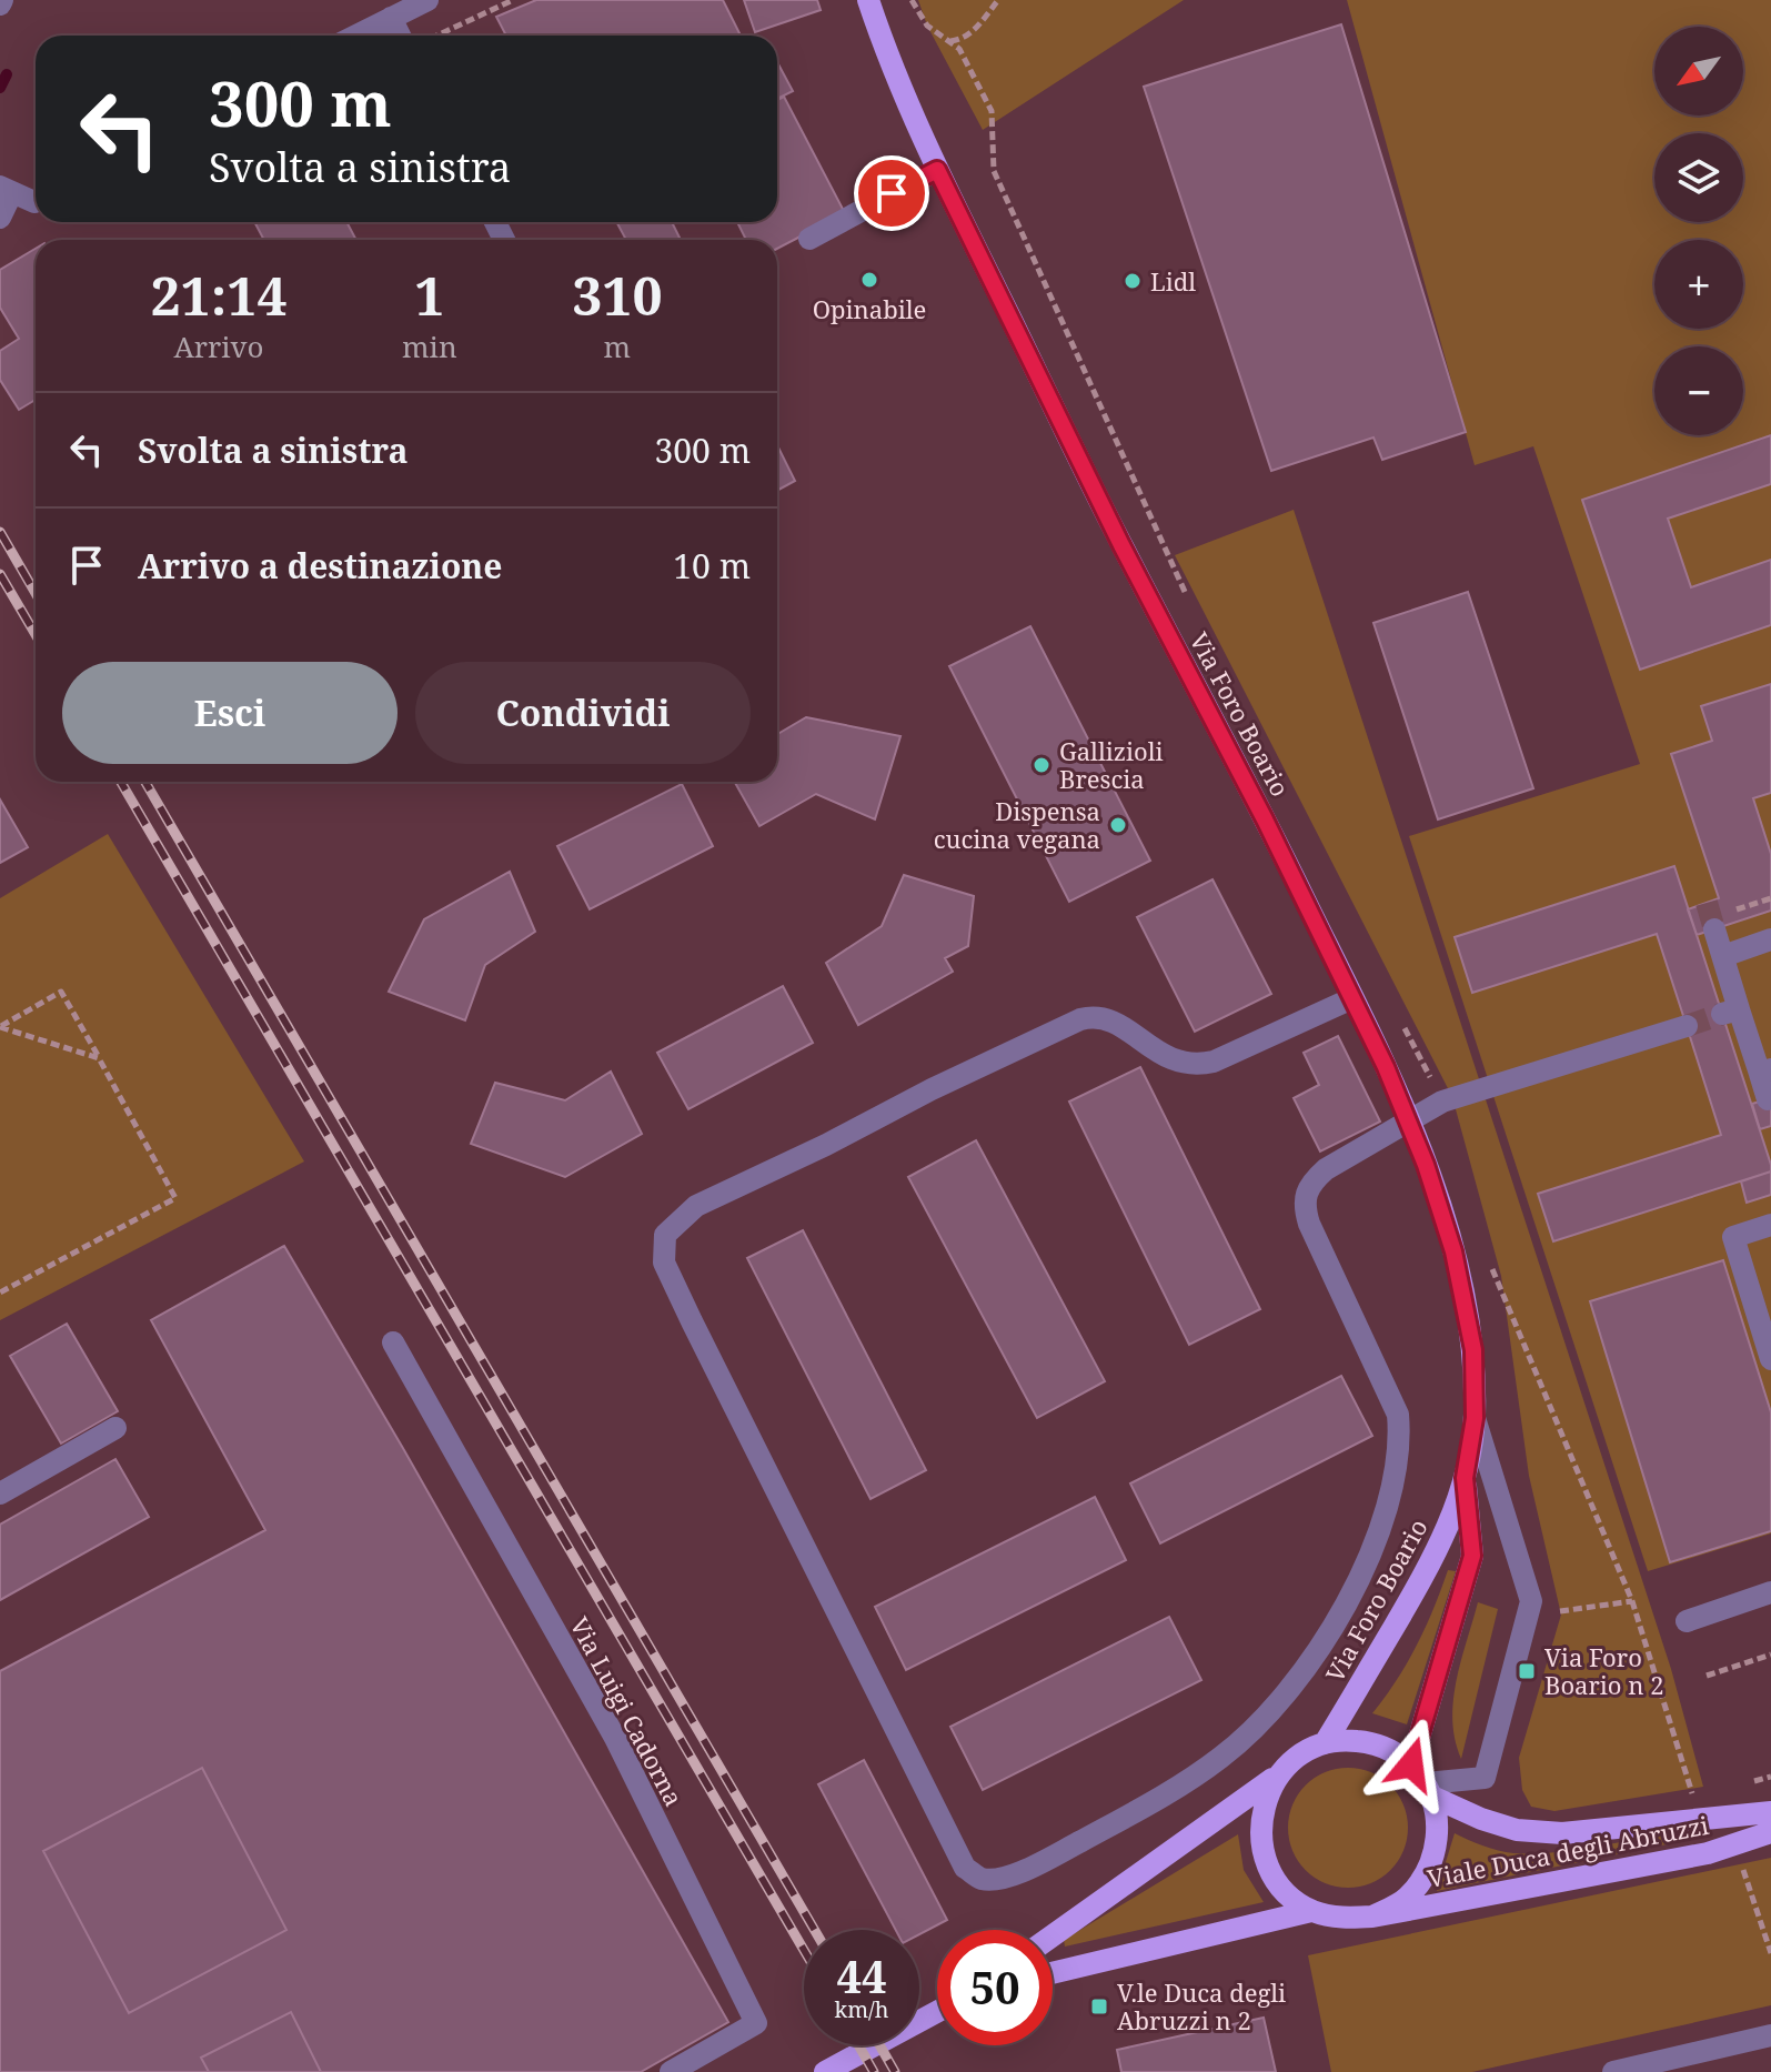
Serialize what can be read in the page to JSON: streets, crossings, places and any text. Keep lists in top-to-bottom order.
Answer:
{
  "streets": {
    "main road": ["Via Foro Boario", "Viale Duca degli Abruzzi"],
    "street": ["Via Luigi Cadorna"]
  },
  "crossings": [
    ["Via Foro Boario", "Viale Duca degli Abruzzi"]
  ],
  "places": {
    "other": [
      "Opinabile",
      "Lidl",
      "Gallizioli Brescia",
      "Dispensa cucina vegana"
    ],
    "transit": ["Via Foro Boario n 2", "V.le Duca degli Abruzzi n 2"]
  },
  "north": "bottom left",
  "page": {
    "map_buttons": ["+", "−"],
    "turn": ["300 m", "Svolta a sinistra"],
    "eta": [
      "21:14",
      "Arrivo",
      "1",
      "min",
      "310",
      "m"
    ],
    "list": [
      {
        "name": "Svolta a sinistra",
        "value": "300 m"
      },
      {
        "name": "Arrivo a destinazione",
        "value": "10 m"
      }
    ],
    "buttons": ["Esci", "Condividi"],
    "speed": "44 km/h",
    "limit": "50"
  }
}
